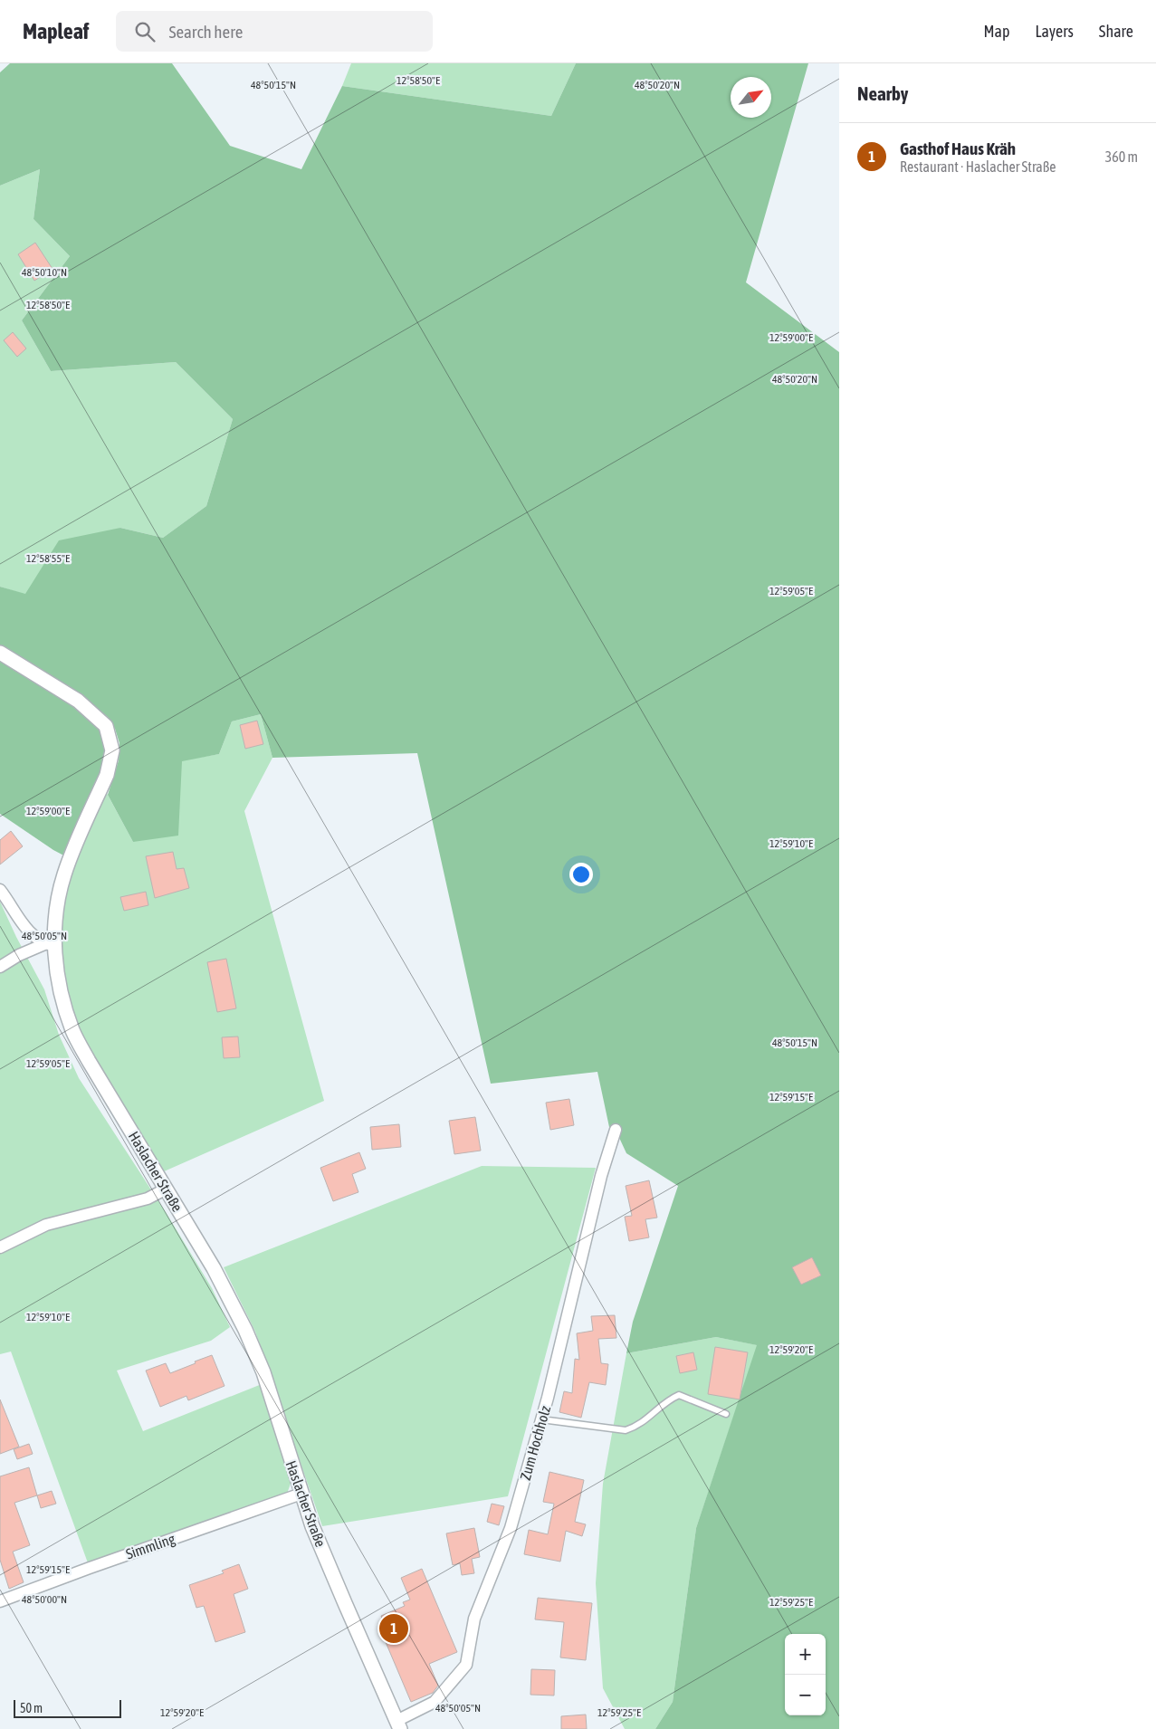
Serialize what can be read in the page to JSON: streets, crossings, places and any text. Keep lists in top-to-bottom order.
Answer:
{
  "streets": {
    "street": ["Haslacher Straße", "Zum Hochholz", "Simmling"]
  },
  "crossings": [
    ["Haslacher Straße", "Zum Hochholz"],
    ["Haslacher Straße", "Simmling"]
  ],
  "scale_bar": "50 m",
  "north": "top right",
  "page": {
    "header": "Mapleaf",
    "search": "Search here",
    "nav": ["Map", "Layers", "Share"],
    "heading": "Nearby",
    "list": [
      {
        "mark": "1",
        "name": "Gasthof Haus Kräh",
        "note": "Restaurant · Haslacher Straße",
        "value": "360 m"
      }
    ],
    "pins": "1",
    "map_buttons": ["+", "−"],
    "scale": "50 m"
  },
  "coordinates": [
    "12°58'50\"E",
    "48°50'15\"N",
    "48°50'20\"N",
    "48°50'10\"N",
    "12°59'00\"E",
    "12°58'55\"E",
    "12°59'05\"E",
    "12°59'10\"E",
    "48°50'05\"N",
    "12°59'15\"E",
    "12°59'20\"E",
    "48°50'00\"N",
    "12°59'25\"E"
  ]
}
